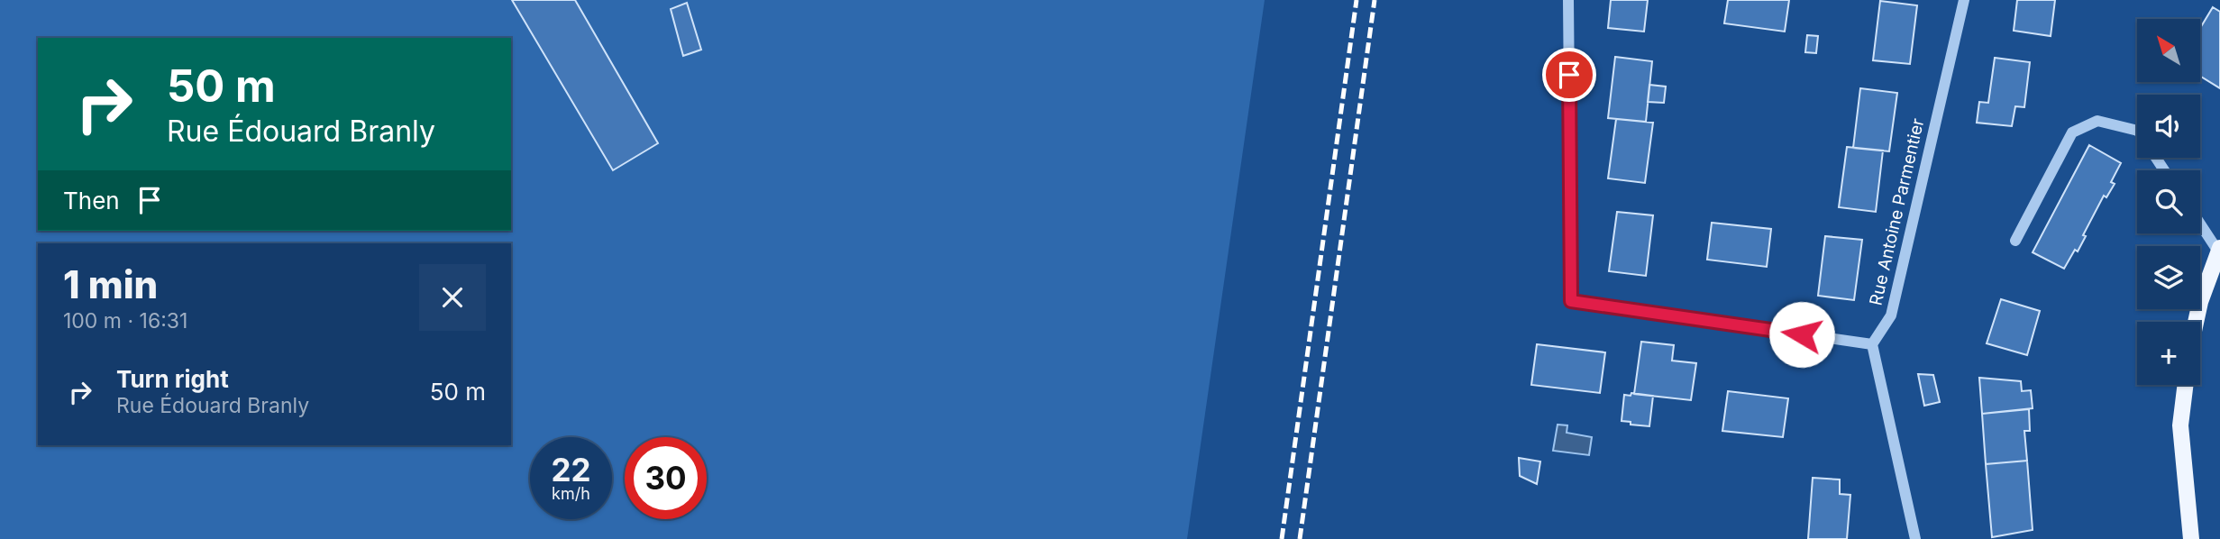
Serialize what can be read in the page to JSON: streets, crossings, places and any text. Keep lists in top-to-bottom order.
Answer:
{
  "streets": {
    "street": ["Rue Antoine Parmentier"]
  },
  "north": "top left",
  "page": {
    "map_buttons": "+",
    "turn": ["50 m", "Rue Édouard Branly"],
    "then": "Then",
    "heading": ["1 min", "100 m · 16:31"],
    "list": [
      {
        "name": "Turn right",
        "note": "Rue Édouard Branly",
        "value": "50 m"
      }
    ],
    "speed": "22 km/h",
    "limit": "30"
  }
}
